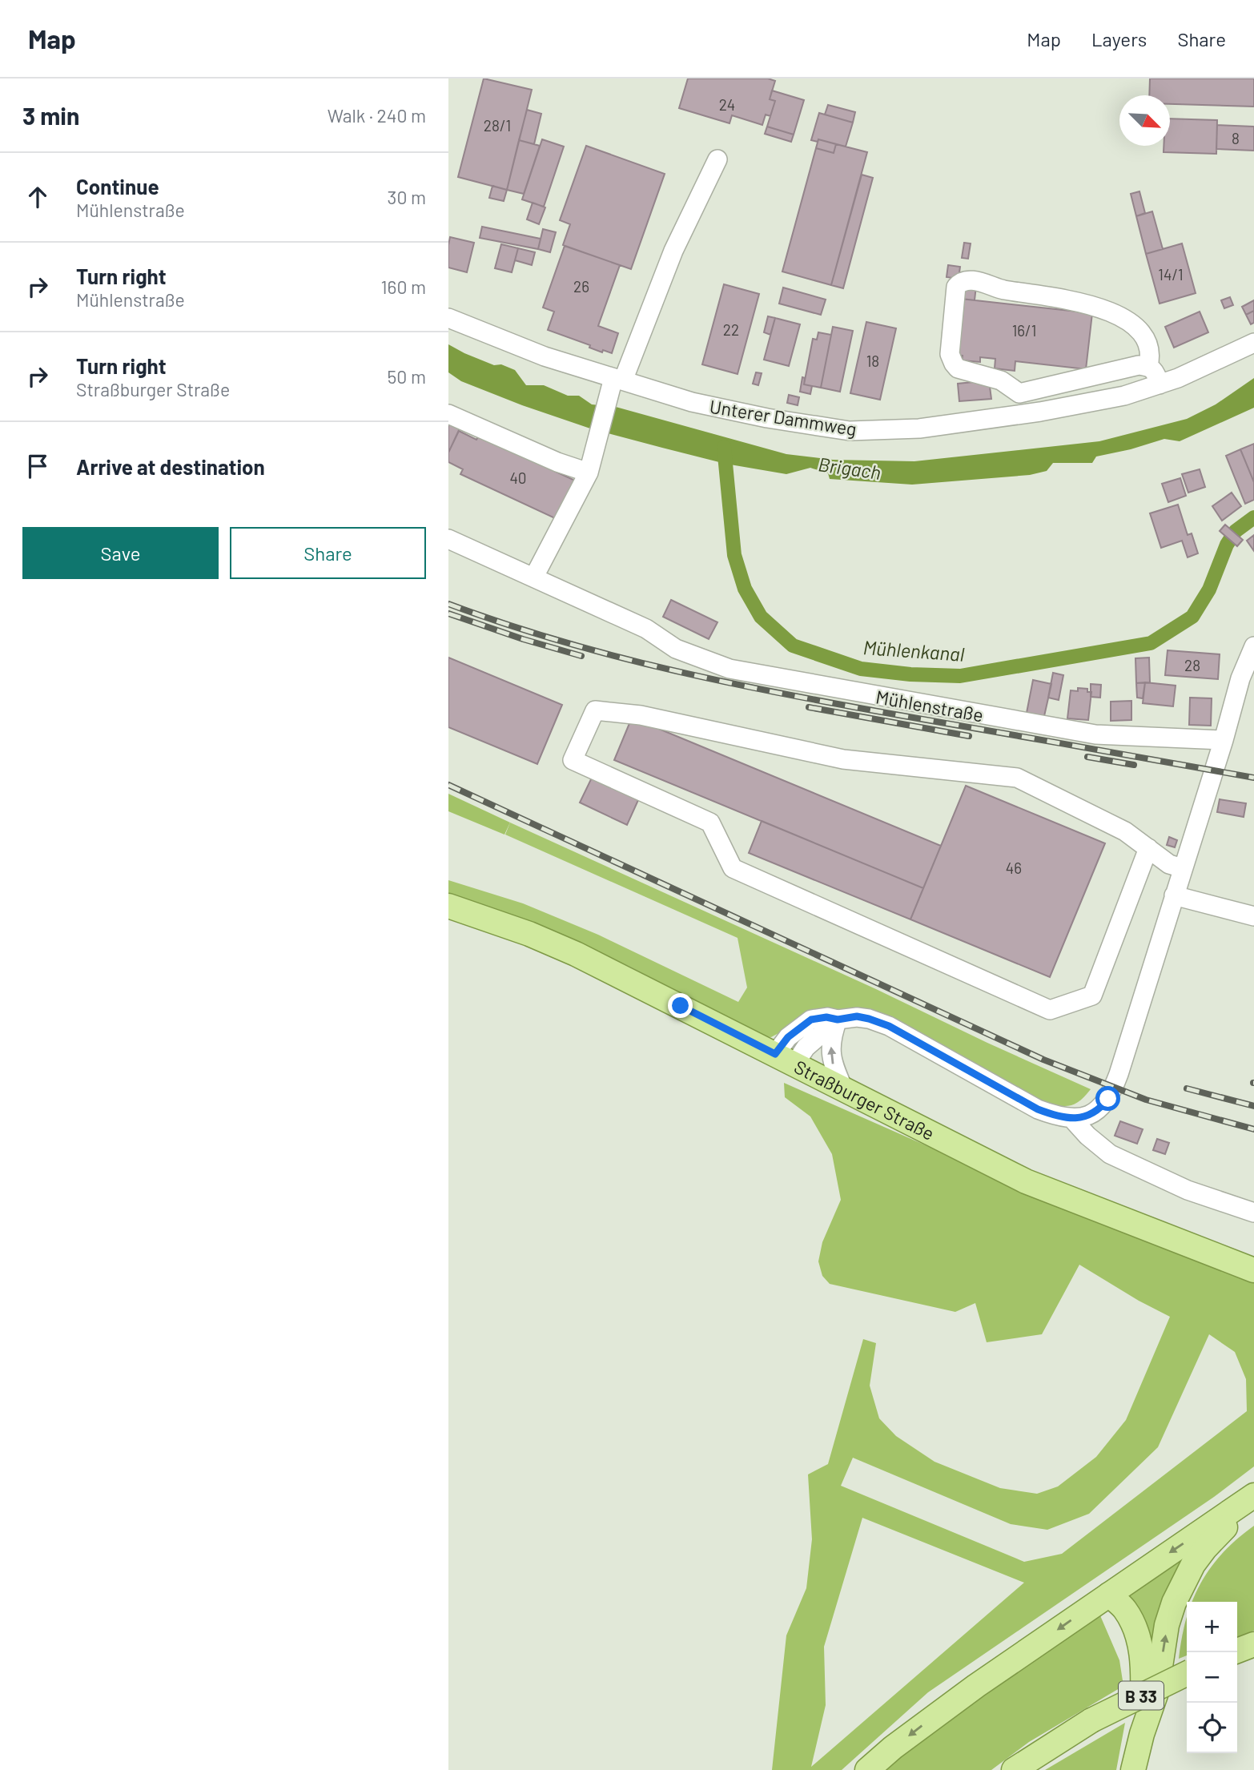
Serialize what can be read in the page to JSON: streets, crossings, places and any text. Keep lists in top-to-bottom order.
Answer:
{
  "streets": {
    "main road": ["Straßburger Straße", "B 33"],
    "street": ["Unterer Dammweg", "Mühlenstraße"]
  },
  "water": ["Brigach", "Mühlenkanal"],
  "house_numbers": [
    "24",
    "28/1",
    "8",
    "14/1",
    "26",
    "22",
    "16/1",
    "18",
    "40",
    "28",
    "46"
  ],
  "north": "bottom right",
  "page": {
    "header": "Map",
    "nav": ["Map", "Layers", "Share"],
    "heading": ["3 min", "Walk · 240 m"],
    "list": [
      ["Continue", "Mühlenstraße", "30 m"],
      ["Turn right", "Mühlenstraße", "160 m"],
      ["Turn right", "Straßburger Straße", "50 m"],
      "Arrive at destination"
    ],
    "buttons": ["Save", "Share"],
    "map_buttons": ["+", "−"]
  }
}
